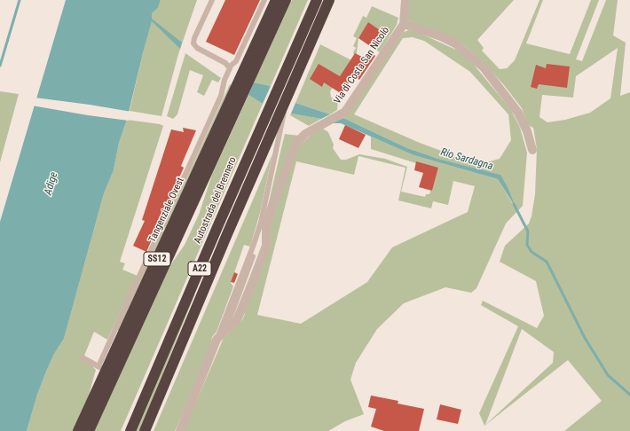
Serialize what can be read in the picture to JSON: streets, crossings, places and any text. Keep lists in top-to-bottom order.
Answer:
{
  "streets": {
    "highway": [
      "Autostrada del Brennero",
      "Tangenziale Ovest",
      "SS12",
      "A22"
    ],
    "street": ["Via di Costa San Nicolò"]
  },
  "water": ["Rio Sardagna", "Adige"]
}
